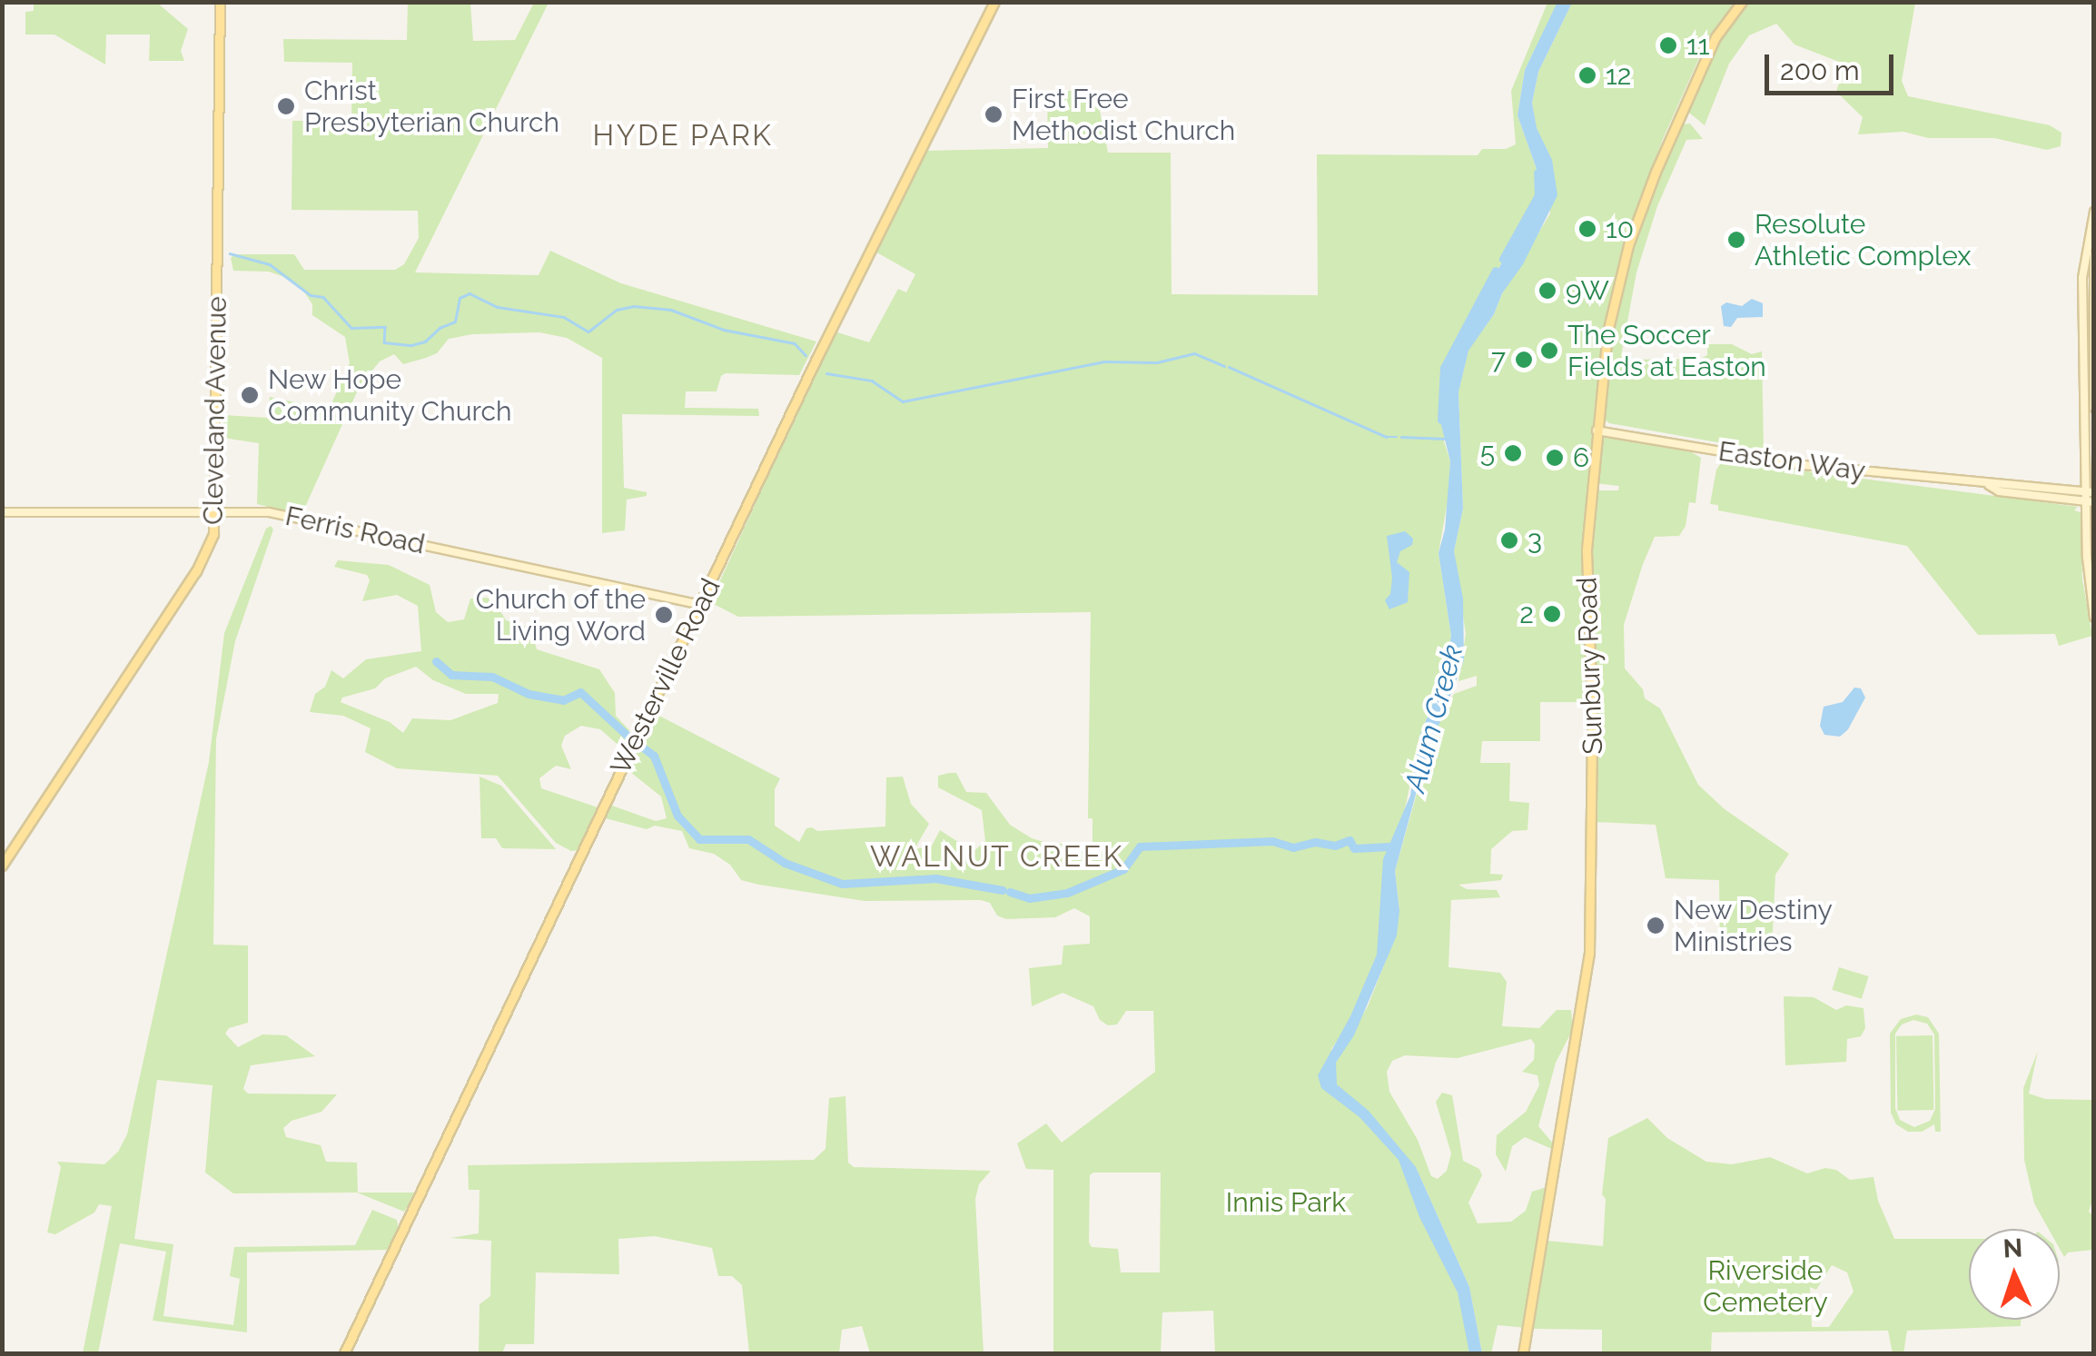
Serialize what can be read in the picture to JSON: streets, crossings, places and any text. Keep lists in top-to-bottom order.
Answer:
{
  "streets": {
    "main road": [
      "Cleveland Avenue",
      "Easton Way",
      "Ferris Road",
      "Sunbury Road",
      "Westerville Road"
    ]
  },
  "crossings": [
    ["Cleveland Avenue", "Ferris Road"],
    ["Easton Way", "Sunbury Road"],
    ["Ferris Road", "Westerville Road"]
  ],
  "districts": ["HYDE PARK", "WALNUT CREEK"],
  "water": ["Alum Creek"],
  "parks": ["Innis Park", "Riverside Cemetery"],
  "places": [
    "11",
    "12",
    "Christ Presbyterian Church",
    "First Free Methodist Church",
    "10",
    "Resolute Athletic Complex",
    "9W",
    "The Soccer Fields at Easton",
    "7",
    "New Hope Community Church",
    "5",
    "6",
    "3",
    "2",
    "Church of the Living Word",
    "New Destiny Ministries"
  ],
  "scale_bar": "200 m",
  "north": "top"
}
